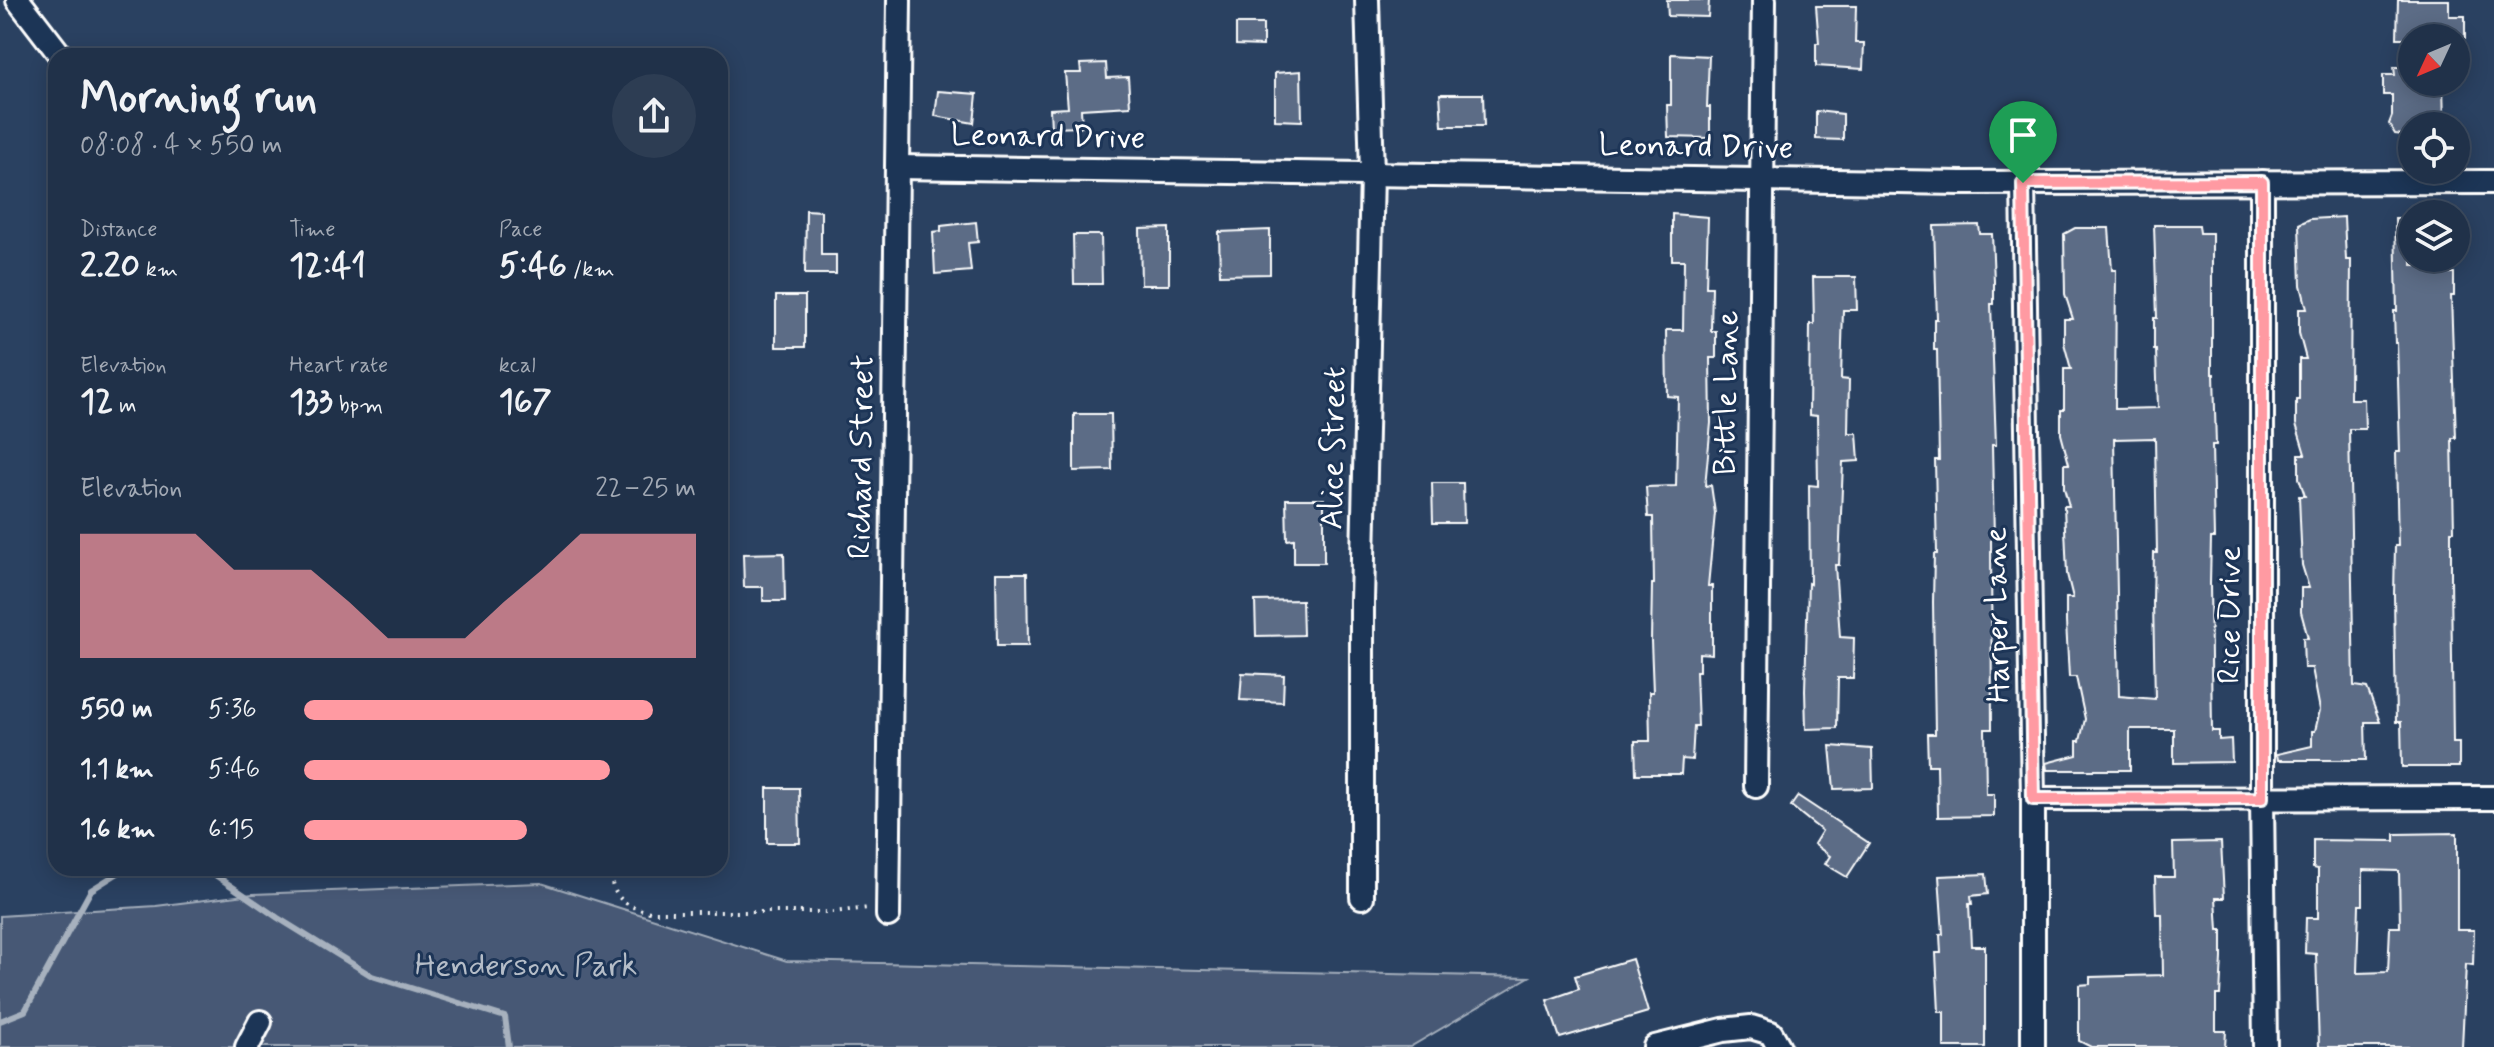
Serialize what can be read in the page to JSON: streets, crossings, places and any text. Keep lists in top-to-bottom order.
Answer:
{
  "streets": {
    "street": [
      "Leonard Drive",
      "Bittle Lane",
      "Alice Street",
      "Richard Street",
      "Harper Lane",
      "Rice Drive"
    ]
  },
  "crossings": [
    ["Leonard Drive", "Bittle Lane"],
    ["Leonard Drive", "Alice Street"],
    ["Leonard Drive", "Richard Street"],
    ["Leonard Drive", "Harper Lane"],
    ["Leonard Drive", "Rice Drive"]
  ],
  "parks": ["Henderson Park"],
  "north": "bottom left",
  "page": {
    "heading": ["Morning run", "08:08 · 4 × 550 m"],
    "stats": [
      ["Distance", "2.20 km"],
      ["Time", "12:41"],
      ["Pace", "5:46 /km"],
      ["Elevation", "12 m"],
      ["Heart rate", "133 bpm"],
      ["kcal", "167"]
    ],
    "chart": ["Elevation", "22–25 m"],
    "list": [
      {
        "name": "550 m",
        "note": "5:36"
      },
      {
        "name": "1.1 km",
        "note": "5:46"
      },
      {
        "name": "1.6 km",
        "note": "6:15"
      }
    ]
  }
}
